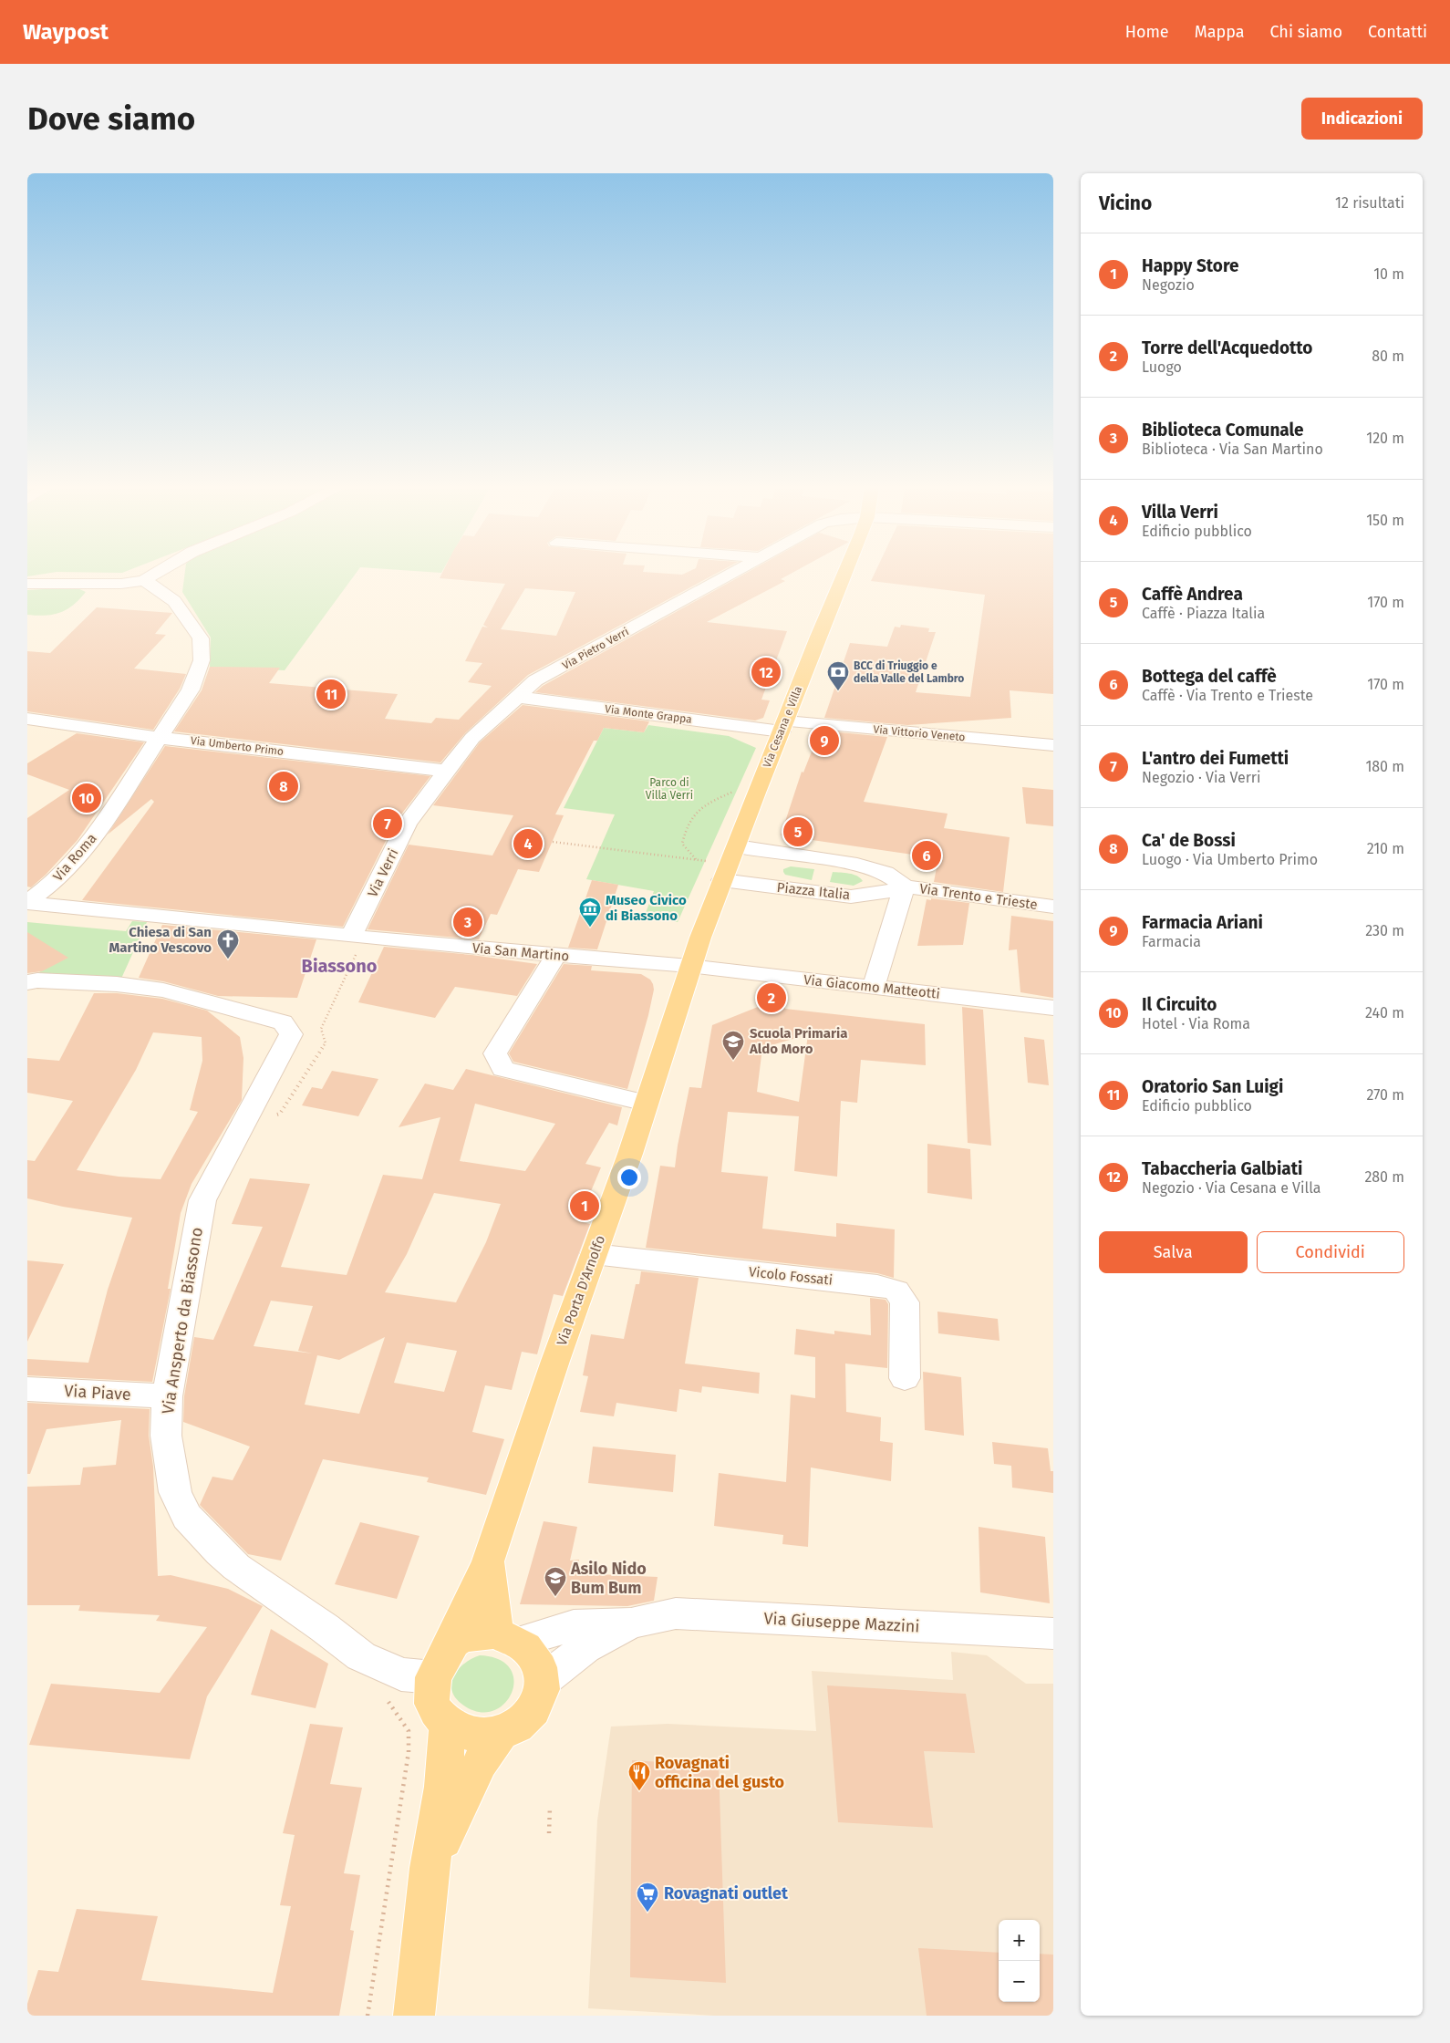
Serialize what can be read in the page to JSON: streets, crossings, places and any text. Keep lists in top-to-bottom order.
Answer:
{
  "streets": {
    "main road": ["Via Cesana e Villa", "Via Porta D'Arnolfo"],
    "street": [
      "Via Pietro Verri",
      "Via Monte Grappa",
      "Via Vittorio Veneto",
      "Via Umberto Primo",
      "Via Roma",
      "Via Verri",
      "Piazza Italia",
      "Via Trento e Trieste",
      "Via San Martino",
      "Via Giacomo Matteotti",
      "Vicolo Fossati",
      "Via Ansperto da Biassono",
      "Via Piave",
      "Via Giuseppe Mazzini"
    ]
  },
  "crossings": [
    ["Via Pietro Verri", "Via Monte Grappa"],
    ["Via Pietro Verri", "Via Umberto Primo"],
    ["Via Pietro Verri", "Via Verri"],
    ["Via Monte Grappa", "Via Cesana e Villa"],
    ["Via Monte Grappa", "Via Vittorio Veneto"],
    ["Via Cesana e Villa", "Via Vittorio Veneto"],
    ["Via Cesana e Villa", "Piazza Italia"],
    ["Via Cesana e Villa", "Via San Martino"],
    ["Via Cesana e Villa", "Via Giacomo Matteotti"],
    ["Via Cesana e Villa", "Via Porta D'Arnolfo"],
    ["Via Umberto Primo", "Via Roma"],
    ["Via Umberto Primo", "Via Verri"],
    ["Via Roma", "Via San Martino"],
    ["Via Verri", "Via San Martino"],
    ["Piazza Italia", "Via Trento e Trieste"],
    ["Via San Martino", "Via Giacomo Matteotti"],
    ["Via San Martino", "Via Porta D'Arnolfo"],
    ["Via Giacomo Matteotti", "Via Porta D'Arnolfo"],
    ["Vicolo Fossati", "Via Porta D'Arnolfo"],
    ["Via Porta D'Arnolfo", "Via Ansperto da Biassono"],
    ["Via Porta D'Arnolfo", "Via Giuseppe Mazzini"],
    ["Via Ansperto da Biassono", "Via Piave"],
    ["Via Ansperto da Biassono", "Via Giuseppe Mazzini"]
  ],
  "districts": ["Biassono"],
  "parks": ["Parco di Villa Verri"],
  "places": {
    "bank": ["BCC di Triuggio e della Valle del Lambro"],
    "museum": ["Museo Civico di Biassono"],
    "church": ["Chiesa di San Martino Vescovo"],
    "school or university": ["Scuola Primaria Aldo Moro", "Asilo Nido Bum Bum"],
    "restaurant": ["Rovagnati officina del gusto"],
    "supermarket": ["Rovagnati outlet"]
  },
  "page": {
    "header": "Waypost",
    "nav": [
      "Home",
      "Mappa",
      "Chi siamo",
      "Contatti"
    ],
    "buttons": [
      "Indicazioni",
      ["Salva", "Condividi"]
    ],
    "title": "Dove siamo",
    "heading": ["Vicino", "12 risultati"],
    "list": [
      {
        "mark": "1",
        "name": "Happy Store",
        "note": "Negozio",
        "value": "10 m"
      },
      {
        "mark": "2",
        "name": "Torre dell'Acquedotto",
        "note": "Luogo",
        "value": "80 m"
      },
      {
        "mark": "3",
        "name": "Biblioteca Comunale",
        "note": "Biblioteca · Via San Martino",
        "value": "120 m"
      },
      {
        "mark": "4",
        "name": "Villa Verri",
        "note": "Edificio pubblico",
        "value": "150 m"
      },
      {
        "mark": "5",
        "name": "Caffè Andrea",
        "note": "Caffè · Piazza Italia",
        "value": "170 m"
      },
      {
        "mark": "6",
        "name": "Bottega del caffè",
        "note": "Caffè · Via Trento e Trieste",
        "value": "170 m"
      },
      {
        "mark": "7",
        "name": "L'antro dei Fumetti",
        "note": "Negozio · Via Verri",
        "value": "180 m"
      },
      {
        "mark": "8",
        "name": "Ca' de Bossi",
        "note": "Luogo · Via Umberto Primo",
        "value": "210 m"
      },
      {
        "mark": "9",
        "name": "Farmacia Ariani",
        "note": "Farmacia",
        "value": "230 m"
      },
      {
        "mark": "10",
        "name": "Il Circuito",
        "note": "Hotel · Via Roma",
        "value": "240 m"
      },
      {
        "mark": "11",
        "name": "Oratorio San Luigi",
        "note": "Edificio pubblico",
        "value": "270 m"
      },
      {
        "mark": "12",
        "name": "Tabaccheria Galbiati",
        "note": "Negozio · Via Cesana e Villa",
        "value": "280 m"
      }
    ],
    "pins": [
      "12",
      "11",
      "9",
      "8",
      "10",
      "7",
      "5",
      "4",
      "6",
      "3",
      "2",
      "1"
    ],
    "map_buttons": ["+", "−"]
  }
}
